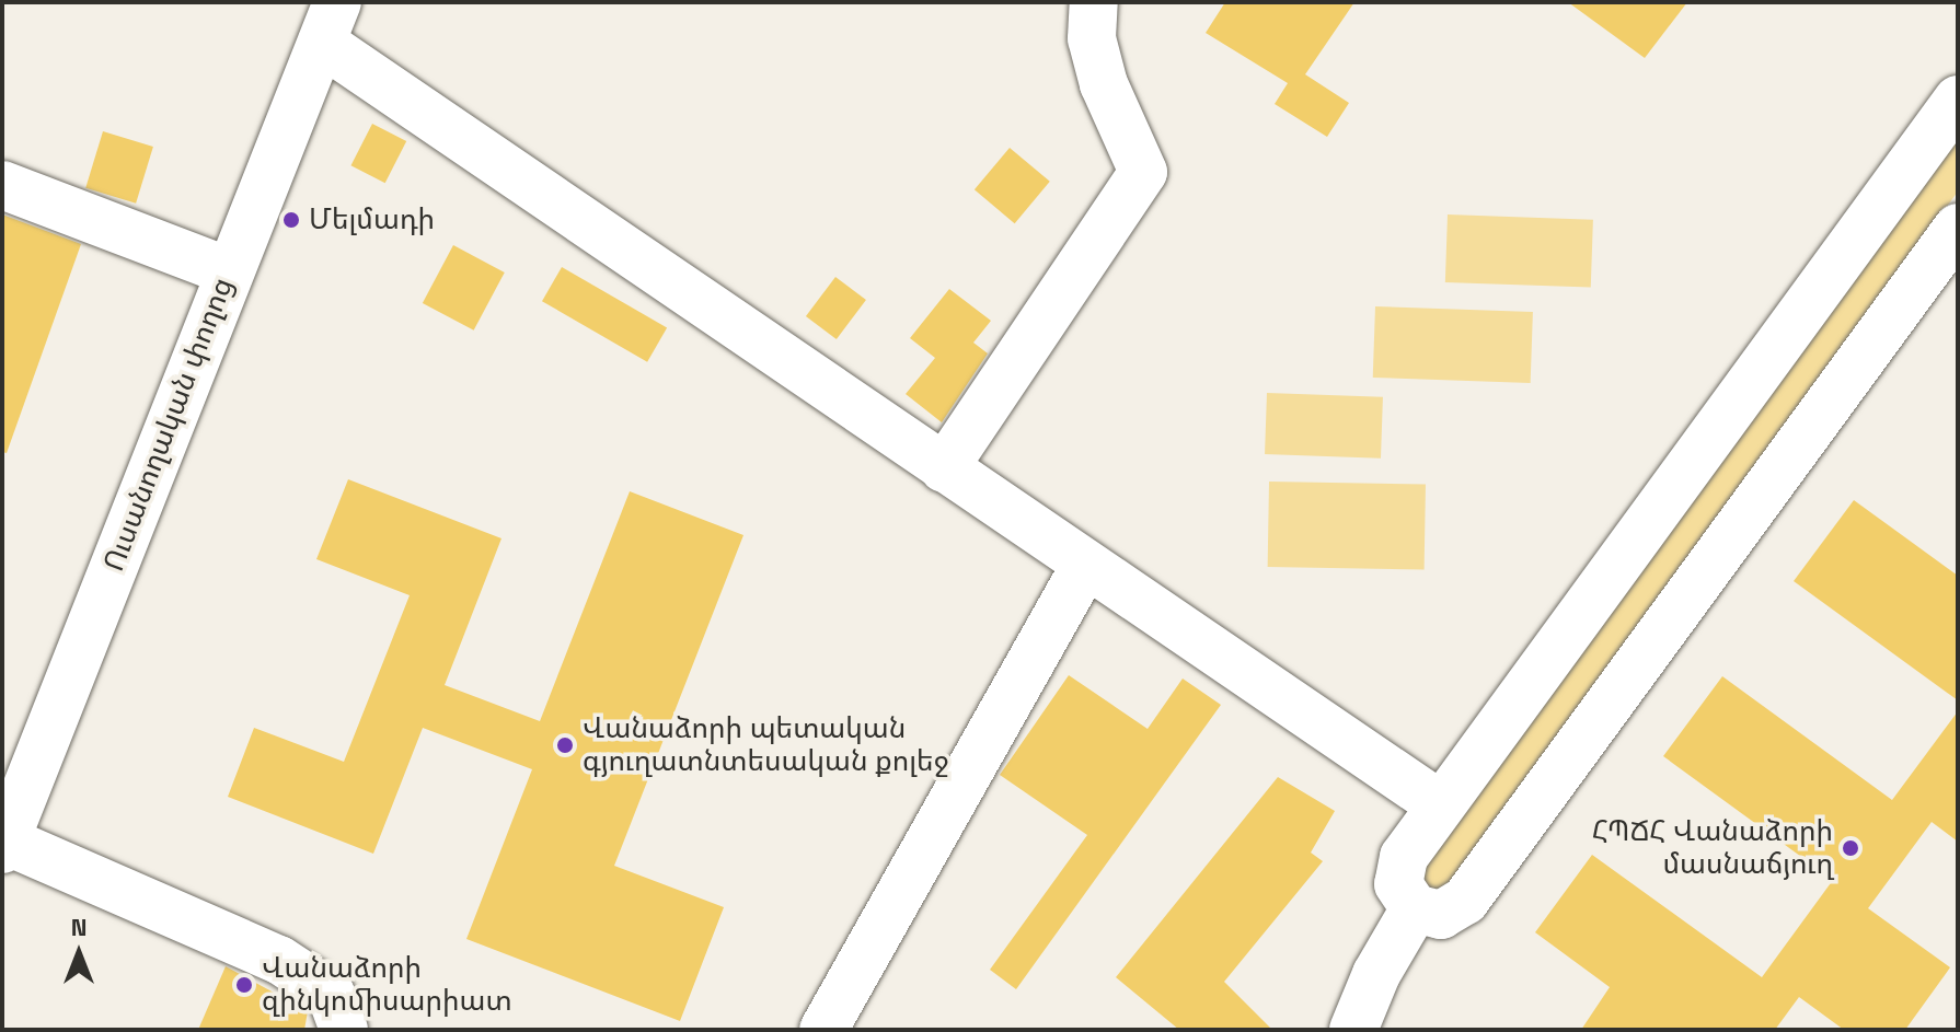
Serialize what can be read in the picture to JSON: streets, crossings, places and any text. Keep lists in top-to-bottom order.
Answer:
{
  "streets": {
    "street": ["Ուսանողական փողոց"]
  },
  "places": [
    "Մելմադի",
    "Վանաձորի պետական գյուղատնտեսական քոլեջ",
    "ՀՊՃՀ Վանաձորի մասնաճյուղ",
    "Վանաձորի զինկոմիսարիատ"
  ],
  "north": "top"
}
